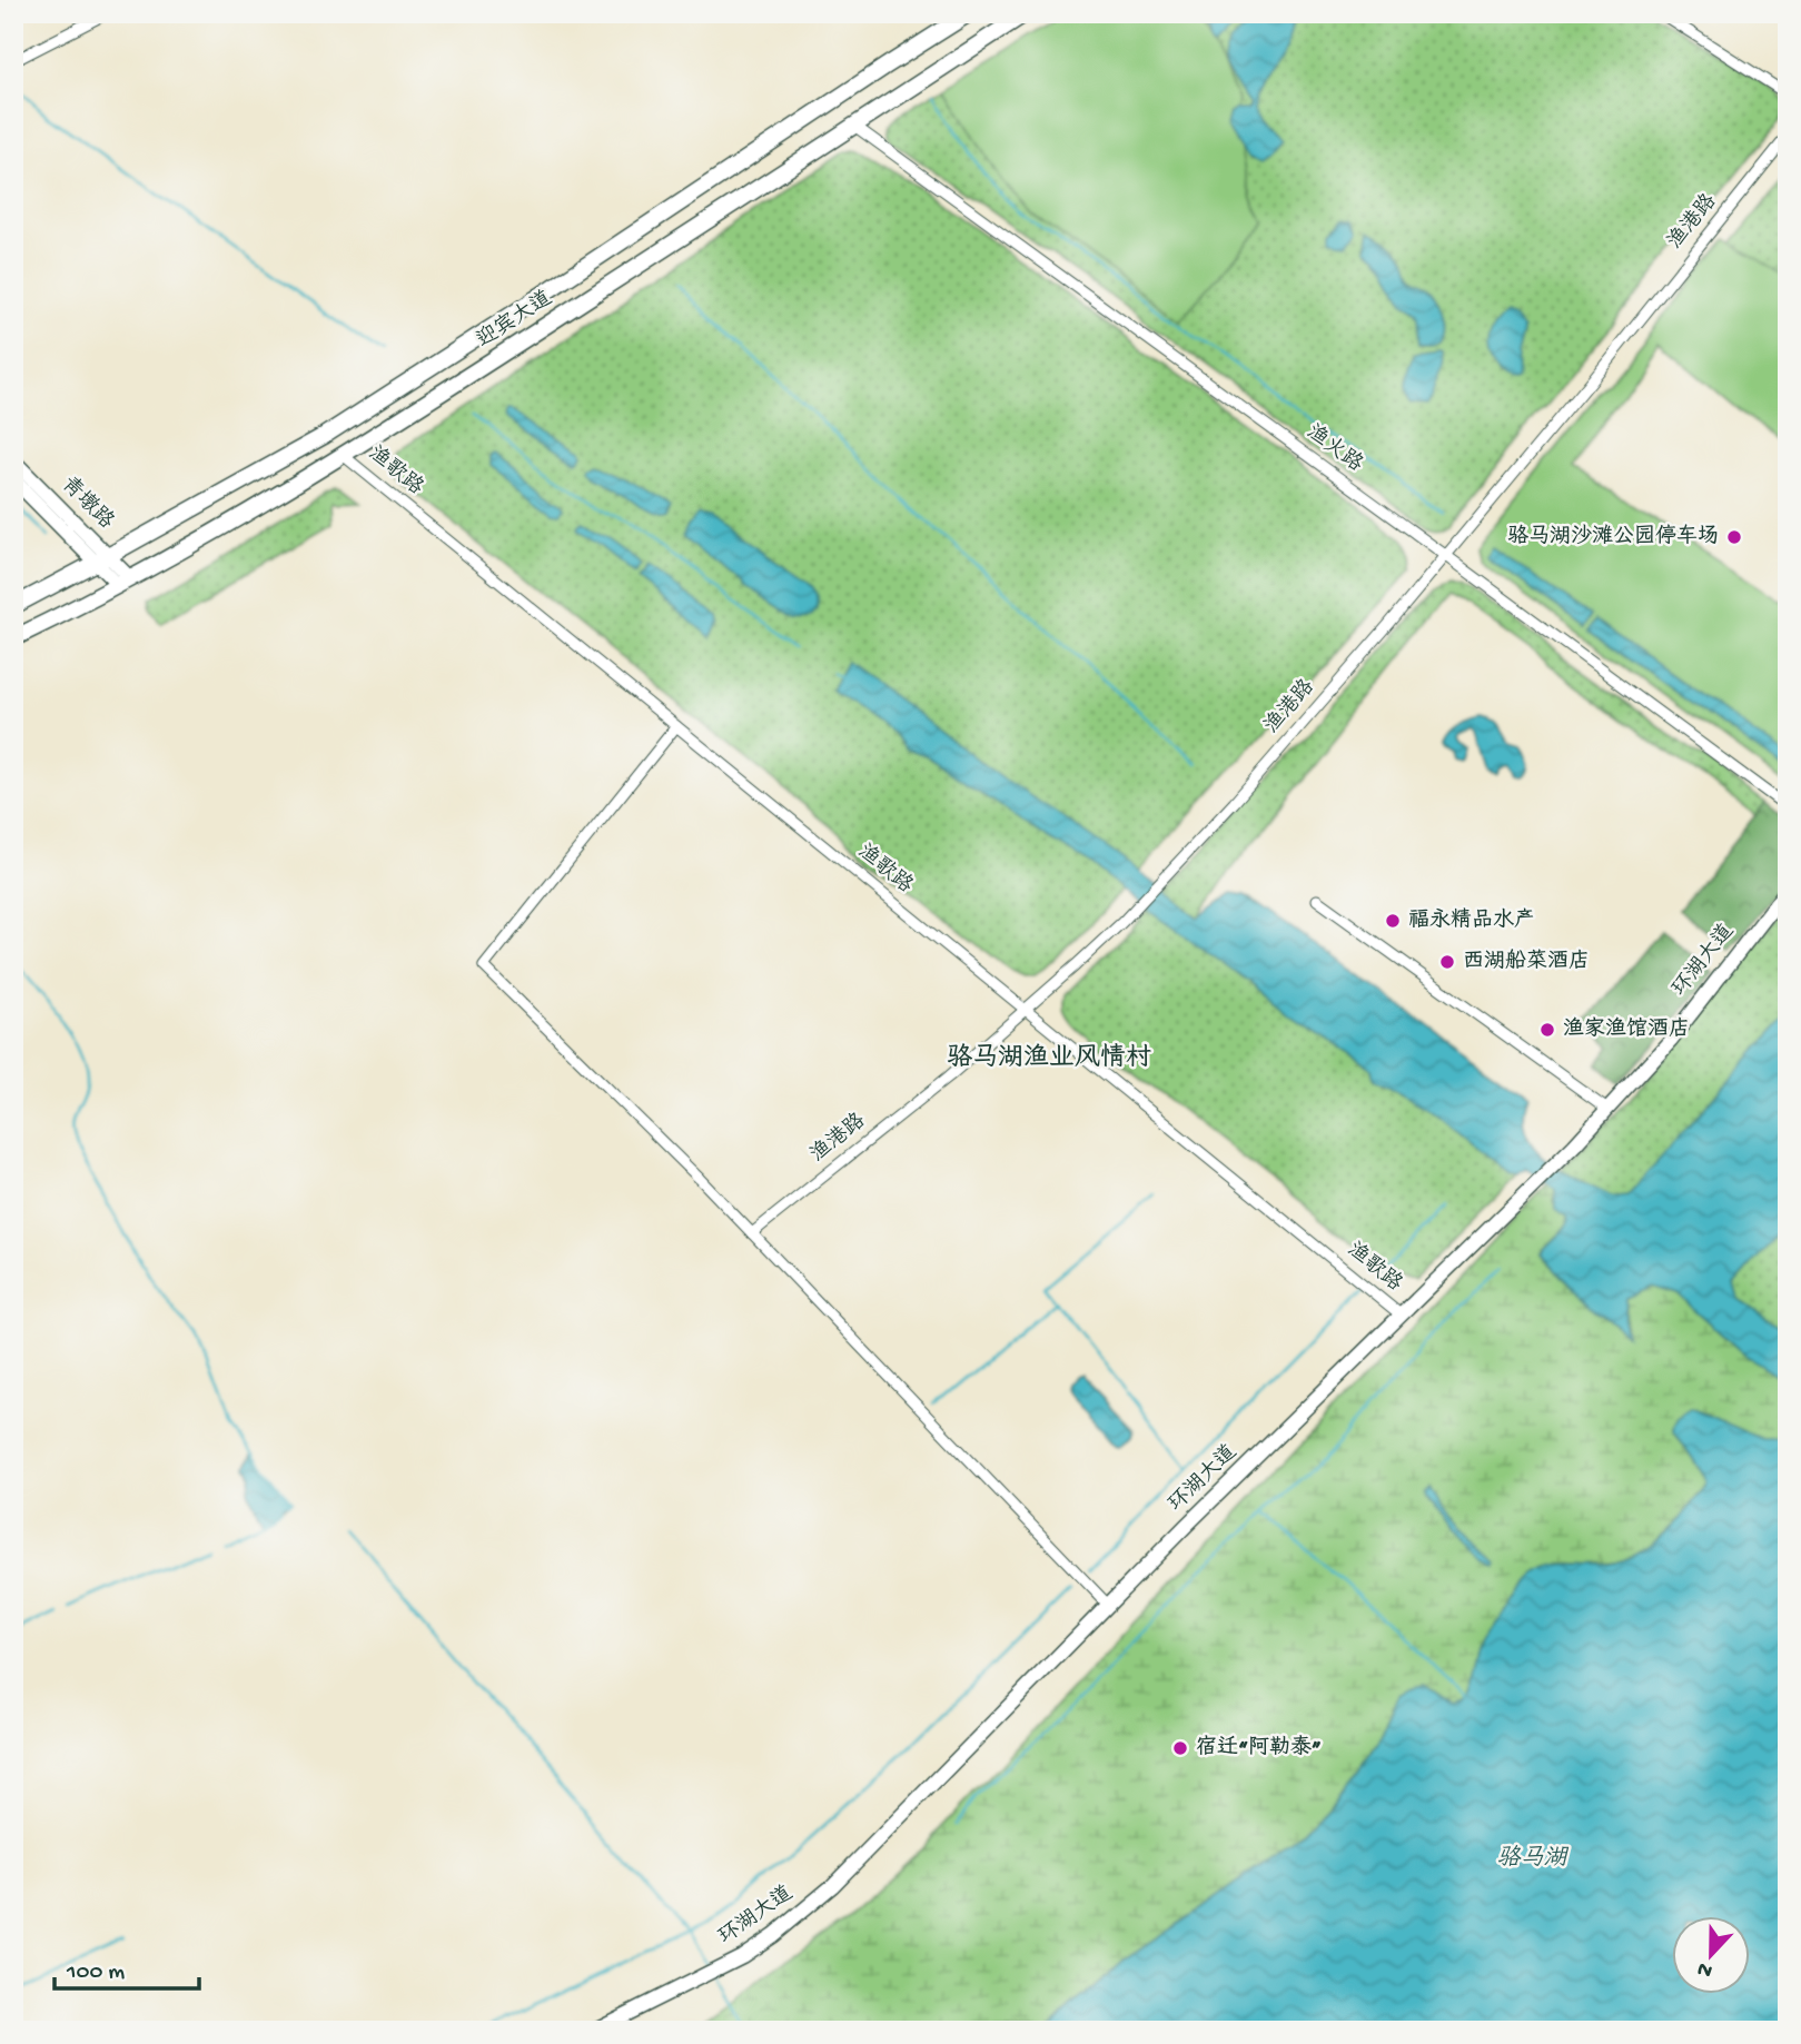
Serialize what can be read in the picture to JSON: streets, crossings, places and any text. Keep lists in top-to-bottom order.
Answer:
{
  "streets": {
    "highway": ["迎宾大道"],
    "main road": ["青墩路", "环湖大道"],
    "street": ["渔港路", "渔火路", "渔歌路"]
  },
  "crossings": [
    ["渔港路", "渔火路"],
    ["渔港路", "渔歌路"],
    ["迎宾大道", "渔火路"],
    ["迎宾大道", "渔歌路"],
    ["迎宾大道", "青墩路"],
    ["渔歌路", "环湖大道"]
  ],
  "districts": ["骆马湖渔业风情村"],
  "water": ["骆马湖"],
  "places": [
    "骆马湖沙滩公园停车场",
    "福永精品水产",
    "西湖船菜酒店",
    "渔家渔馆酒店",
    "宿迁“阿勒泰”"
  ],
  "scale_bar": "100 m",
  "north": "bottom"
}
